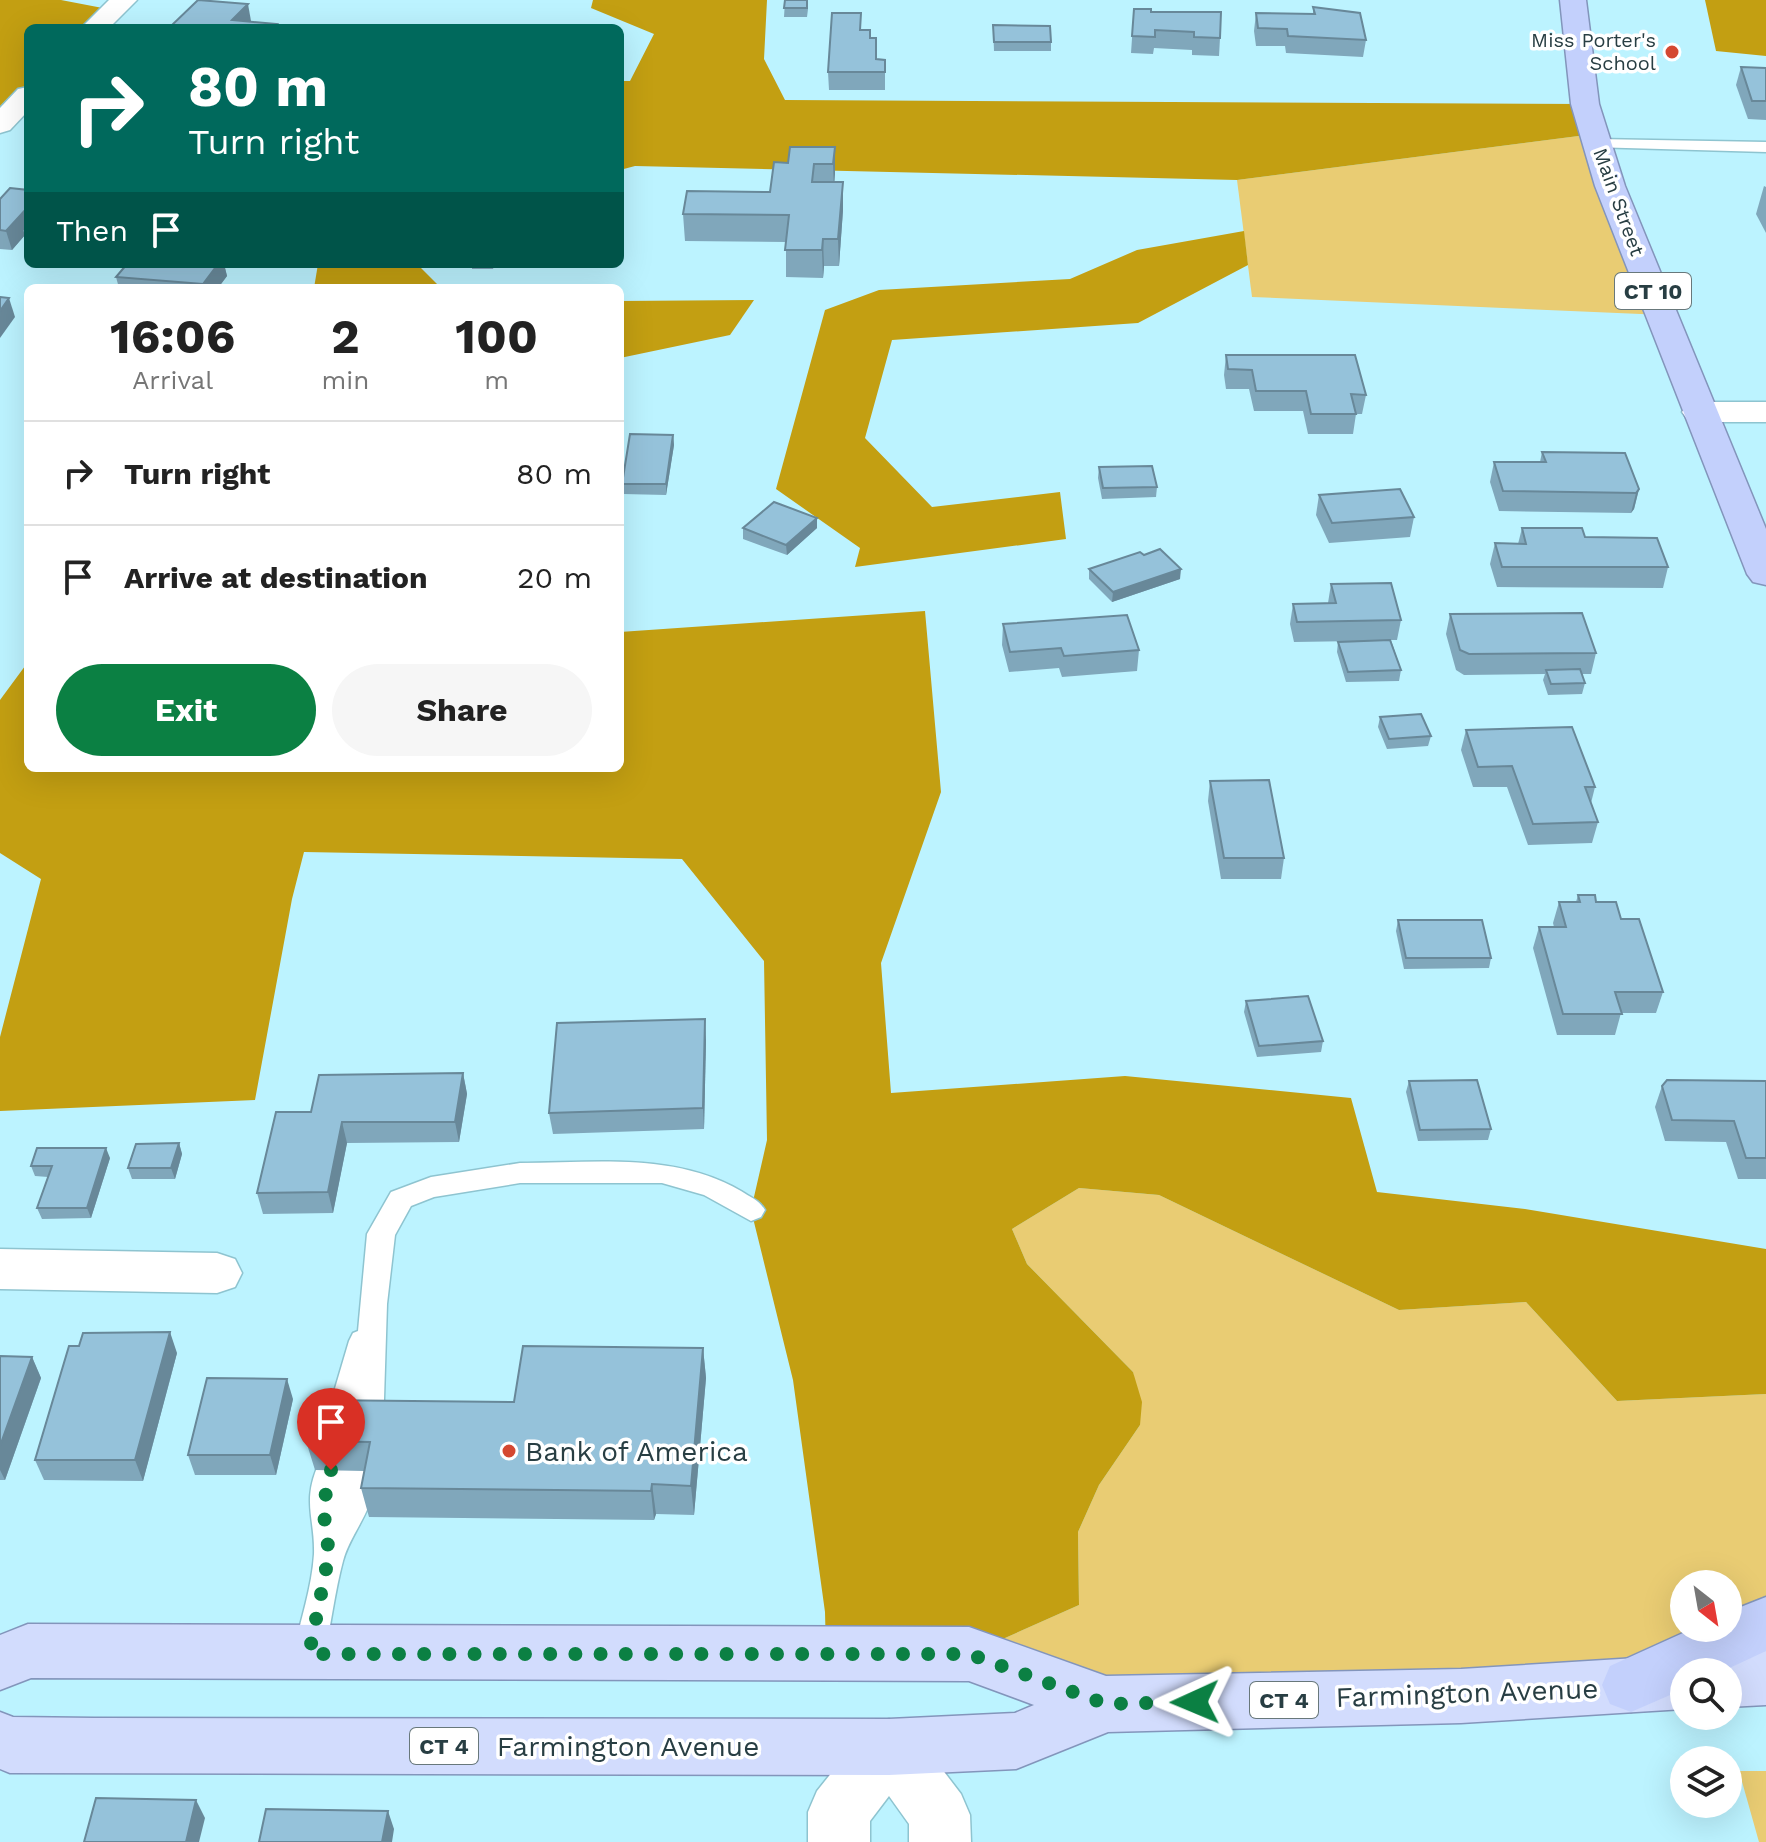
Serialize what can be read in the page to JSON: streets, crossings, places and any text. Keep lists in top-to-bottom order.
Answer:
{
  "streets": {
    "highway": ["Main Street", "CT 10"],
    "main road": ["Farmington Avenue", "CT 4"]
  },
  "places": ["Miss Porter's School", "Bank of America"],
  "north": "bottom right",
  "page": {
    "turn": ["80 m", "Turn right"],
    "then": "Then",
    "eta": [
      "16:06",
      "Arrival",
      "2",
      "min",
      "100",
      "m"
    ],
    "list": [
      {
        "name": "Turn right",
        "value": "80 m"
      },
      {
        "name": "Arrive at destination",
        "value": "20 m"
      }
    ],
    "buttons": ["Exit", "Share"]
  }
}
